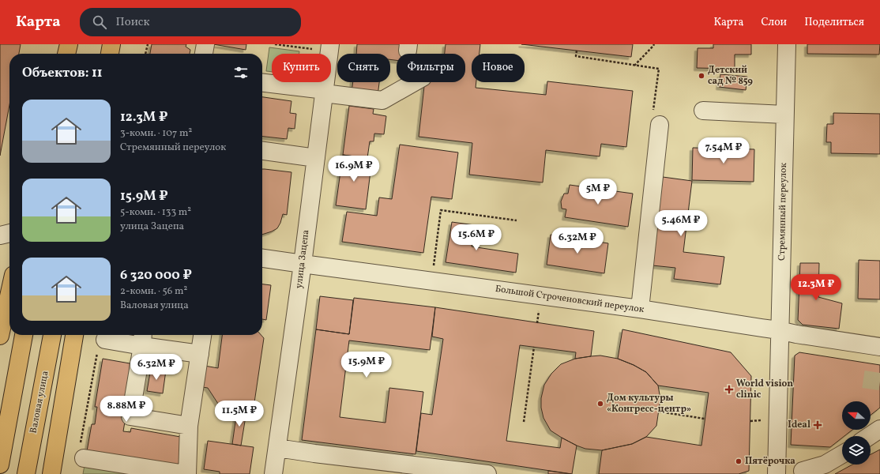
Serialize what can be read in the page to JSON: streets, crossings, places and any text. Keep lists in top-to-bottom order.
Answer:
{
  "streets": {
    "main road": ["Валовая улица"],
    "street": ["Стремянный переулок", "улица Зацепа", "Большой Строченовский переулок"]
  },
  "crossings": [
    ["Стремянный переулок", "Большой Строченовский переулок"],
    ["улица Зацепа", "Большой Строченовский переулок"]
  ],
  "places": {
    "other": ["Детский сад № 859", "Дом культуры «Конгресс-центр»", "Пятёрочка"],
    "health": ["World vision clinic", "Ideal"]
  },
  "north": "left",
  "page": {
    "header": "Карта",
    "search": "Поиск",
    "nav": ["Карта", "Слои", "Поделиться"],
    "chip": [
      "Купить",
      "Снять",
      "Фильтры",
      "Новое"
    ],
    "heading": "Объектов: 11",
    "list": [
      {
        "name": "12.3M ₽",
        "note": "3-комн. · 107 m² · Стремянный переулок"
      },
      {
        "name": "15.9M ₽",
        "note": "5-комн. · 133 m² · улица Зацепа"
      },
      {
        "name": "6 320 000 ₽",
        "note": "2-комн. · 56 m² · Валовая улица"
      }
    ],
    "price": [
      "7.54M ₽",
      "16.9M ₽",
      "5M ₽",
      "5.46M ₽",
      "15.6M ₽",
      "6.32M ₽",
      "12.3M ₽",
      "15.9M ₽",
      "6.32M ₽",
      "8.88M ₽",
      "11.5M ₽"
    ]
  }
}
